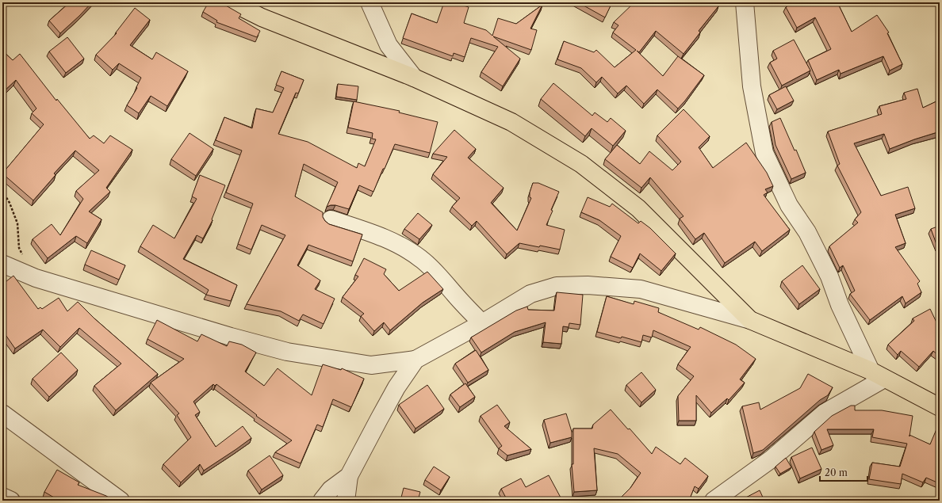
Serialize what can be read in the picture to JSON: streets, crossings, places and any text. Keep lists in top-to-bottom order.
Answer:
{
  "scale_bar": "20 m"
}
